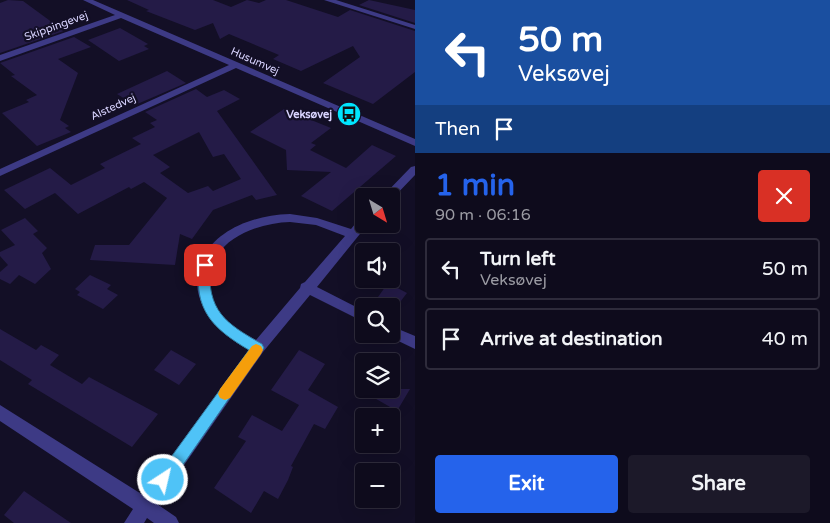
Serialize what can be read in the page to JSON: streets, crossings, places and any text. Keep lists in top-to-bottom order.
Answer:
{
  "streets": {
    "street": ["Skippingevej", "Husumvej", "Alstedvej"]
  },
  "crossings": [
    ["Skippingevej", "Husumvej"],
    ["Husumvej", "Alstedvej"]
  ],
  "places": {
    "bus stop": ["Veksøvej"]
  },
  "north": "bottom right",
  "page": {
    "turn": ["50 m", "Veksøvej"],
    "then": "Then",
    "heading": ["1 min", "90 m · 06:16"],
    "map_buttons": ["+", "−"],
    "list": [
      {
        "name": "Turn left",
        "note": "Veksøvej",
        "value": "50 m"
      },
      {
        "name": "Arrive at destination",
        "value": "40 m"
      }
    ],
    "buttons": ["Exit", "Share"]
  }
}
